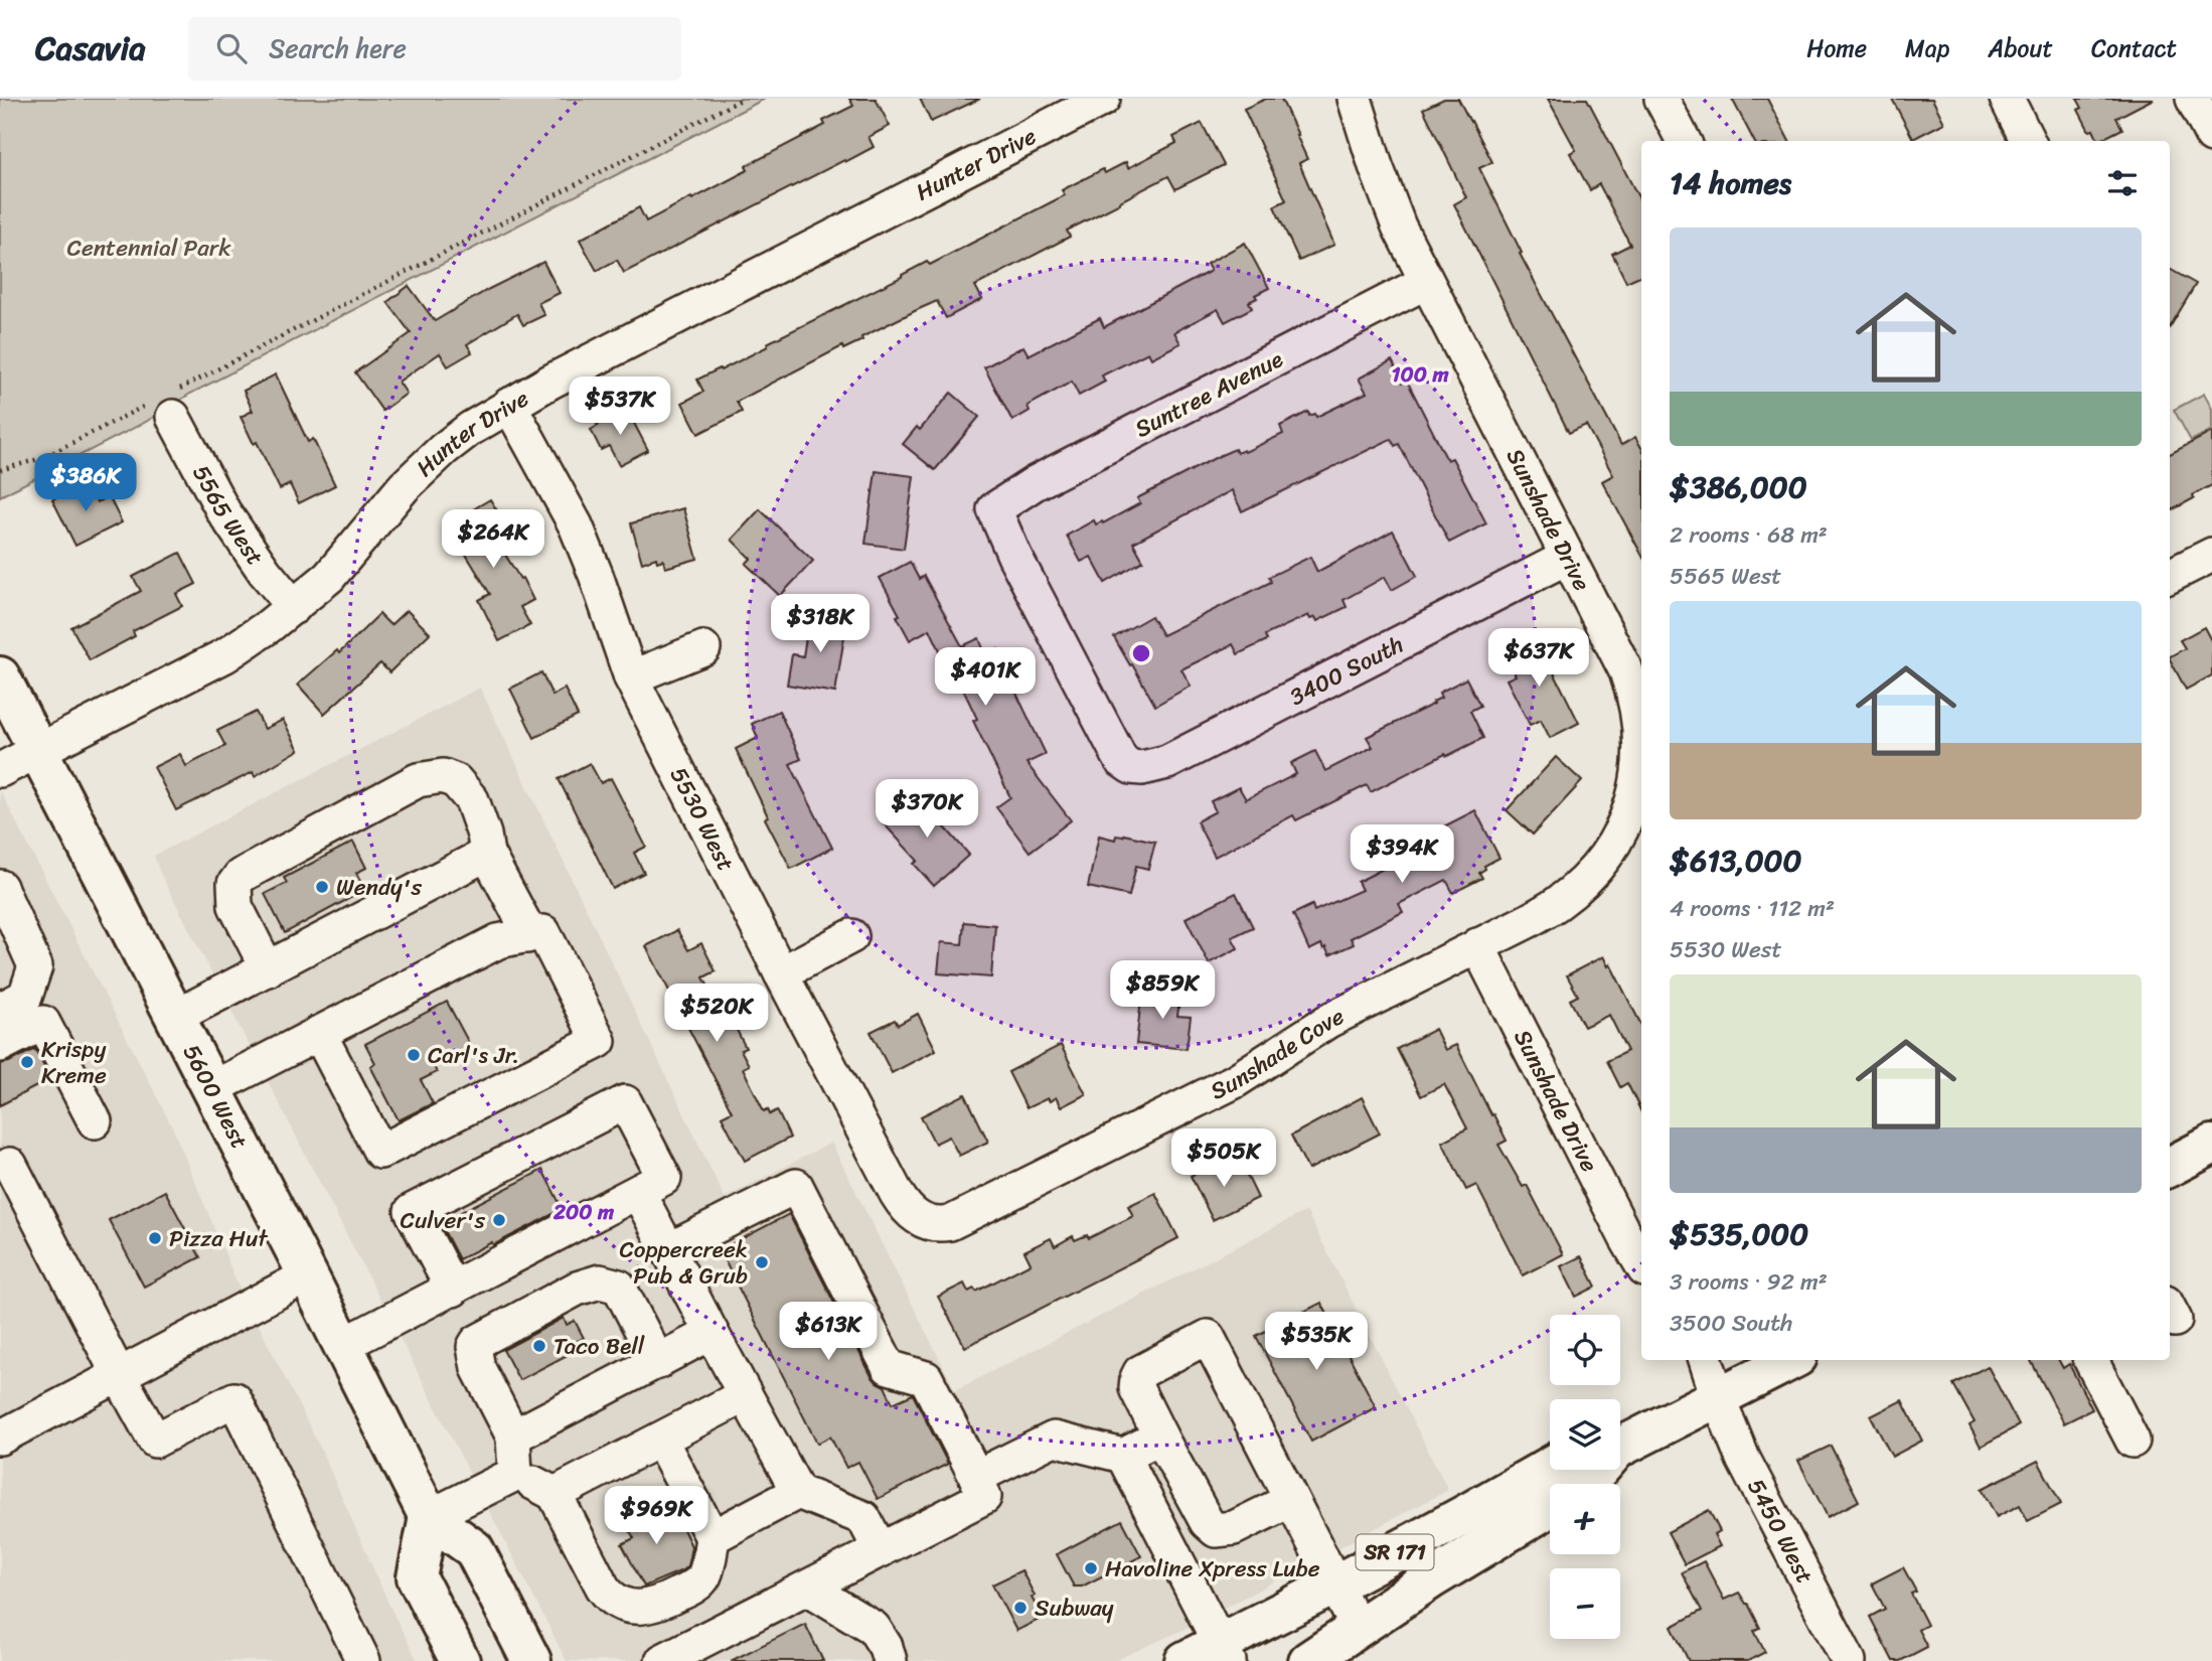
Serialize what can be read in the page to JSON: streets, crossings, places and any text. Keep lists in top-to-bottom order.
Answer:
{
  "streets": {
    "main road": ["5600 West", "SR 171"],
    "street": [
      "Hunter Drive",
      "Suntree Avenue",
      "5565 West",
      "Sunshade Drive",
      "3400 South",
      "5530 West",
      "Sunshade Cove",
      "5450 West"
    ]
  },
  "crossings": [
    ["Hunter Drive", "5565 West"],
    ["Hunter Drive", "5530 West"],
    ["Hunter Drive", "5600 West"],
    ["Suntree Avenue", "Sunshade Drive"],
    ["Suntree Avenue", "3400 South"],
    ["Sunshade Drive", "3400 South"],
    ["Sunshade Drive", "Sunshade Cove"],
    ["5530 West", "Sunshade Cove"]
  ],
  "parks": ["Centennial Park"],
  "places": [
    "Wendy's",
    "Carl's Jr.",
    "Krispy Kreme",
    "Culver's",
    "Pizza Hut",
    "Coppercreek Pub & Grub",
    "Taco Bell",
    "Havoline Xpress Lube",
    "Subway"
  ],
  "page": {
    "header": "Casavia",
    "search": "Search here",
    "nav": [
      "Home",
      "Map",
      "About",
      "Contact"
    ],
    "heading": "14 homes",
    "list": [
      {
        "name": "$386,000",
        "note": "2 rooms · 68 m² · 5565 West"
      },
      {
        "name": "$613,000",
        "note": "4 rooms · 112 m² · 5530 West"
      },
      {
        "name": "$535,000",
        "note": "3 rooms · 92 m² · 3500 South"
      }
    ],
    "price": [
      "$537K",
      "$386K",
      "$264K",
      "$318K",
      "$637K",
      "$401K",
      "$370K",
      "$394K",
      "$859K",
      "$520K",
      "$505K",
      "$613K",
      "$535K",
      "$969K"
    ],
    "map_buttons": ["+", "−"]
  },
  "rings": ["100 m", "200 m"]
}
